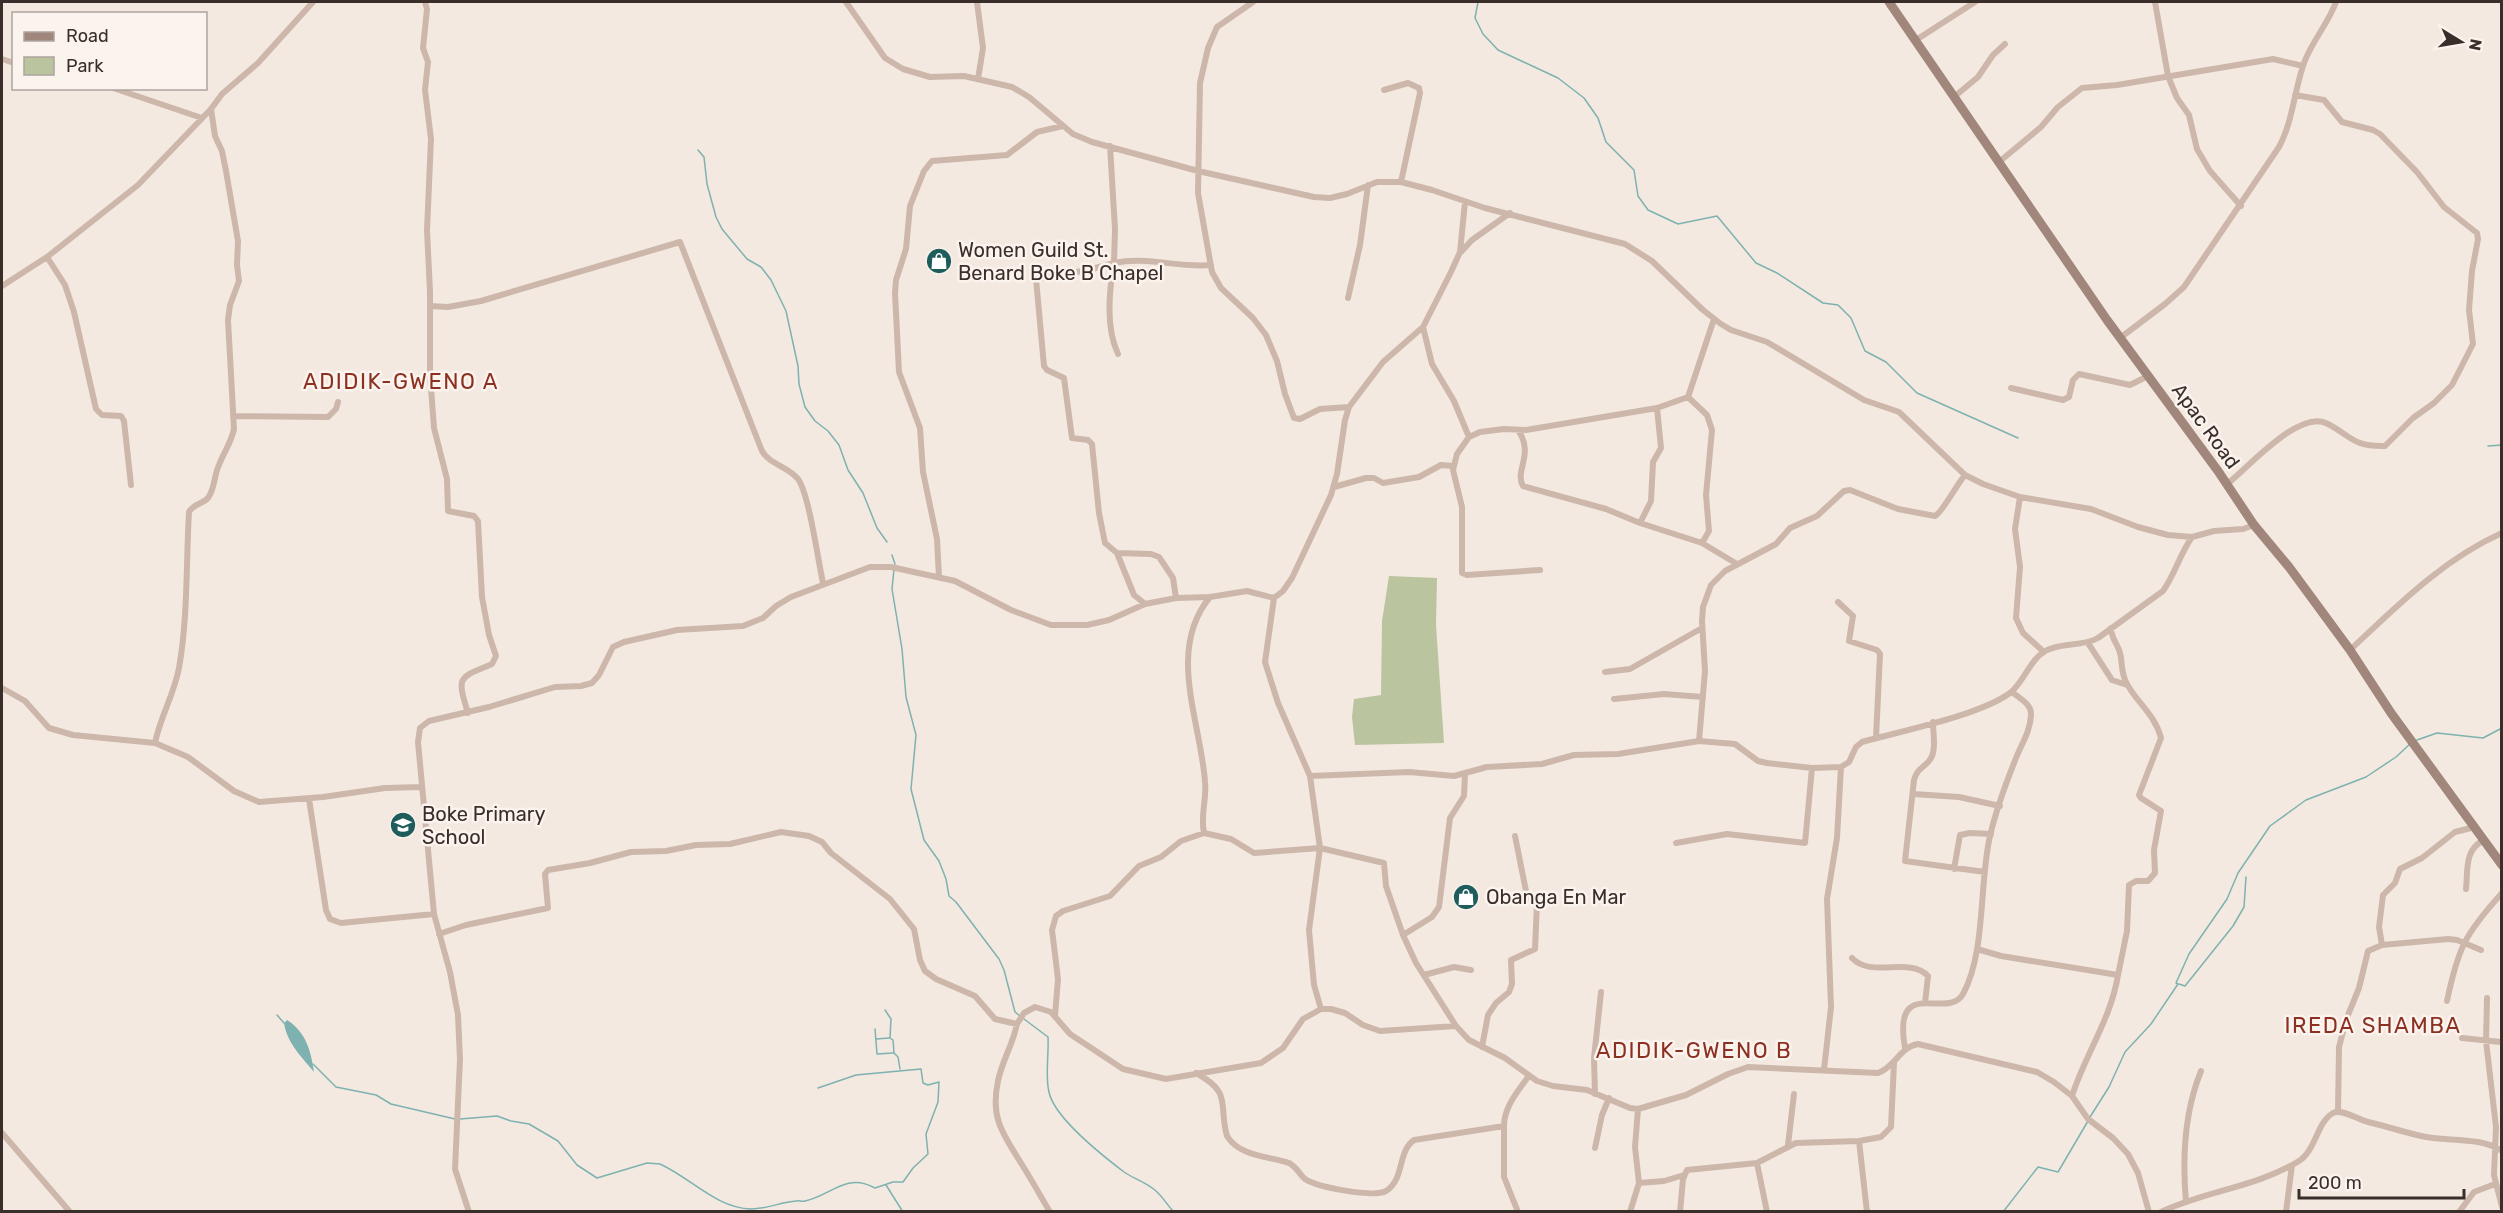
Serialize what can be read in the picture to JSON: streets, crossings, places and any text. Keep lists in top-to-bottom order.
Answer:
{
  "streets": {
    "main road": ["Apac Road"]
  },
  "districts": ["ADIDIK-GWENO A", "IREDA SHAMBA", "ADIDIK-GWENO B"],
  "places": {
    "shop": ["Women Guild St. Benard Boke B Chapel", "Obanga En Mar"],
    "school or university": ["Boke Primary School"]
  },
  "legend": ["Road", "Park"],
  "scale_bar": "200 m",
  "north": "right"
}
